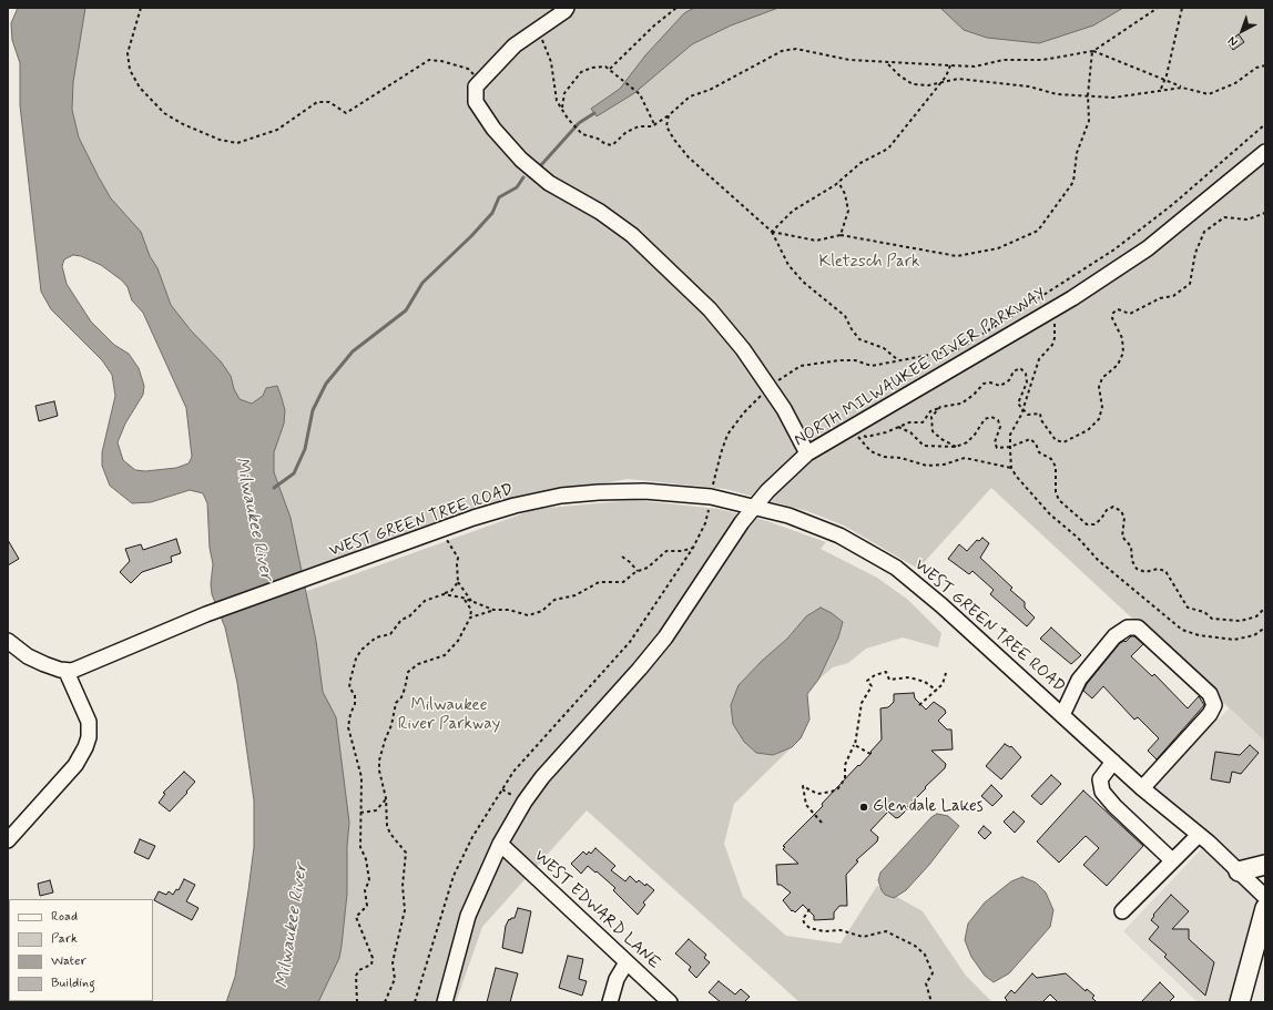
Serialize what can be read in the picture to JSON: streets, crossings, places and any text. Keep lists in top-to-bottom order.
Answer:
{
  "streets": {
    "street": ["NORTH MILWAUKEE RIVER PARKWAY", "WEST GREEN TREE ROAD", "WEST EDWARD LANE"]
  },
  "crossings": [
    ["NORTH MILWAUKEE RIVER PARKWAY", "WEST GREEN TREE ROAD"],
    ["NORTH MILWAUKEE RIVER PARKWAY", "WEST EDWARD LANE"]
  ],
  "water": ["Milwaukee River"],
  "parks": ["Kletzsch Park", "Milwaukee River Parkway"],
  "places": ["Glendale Lakes"],
  "legend": [
    "Road",
    "Park",
    "Water",
    "Building"
  ],
  "north": "bottom left"
}
